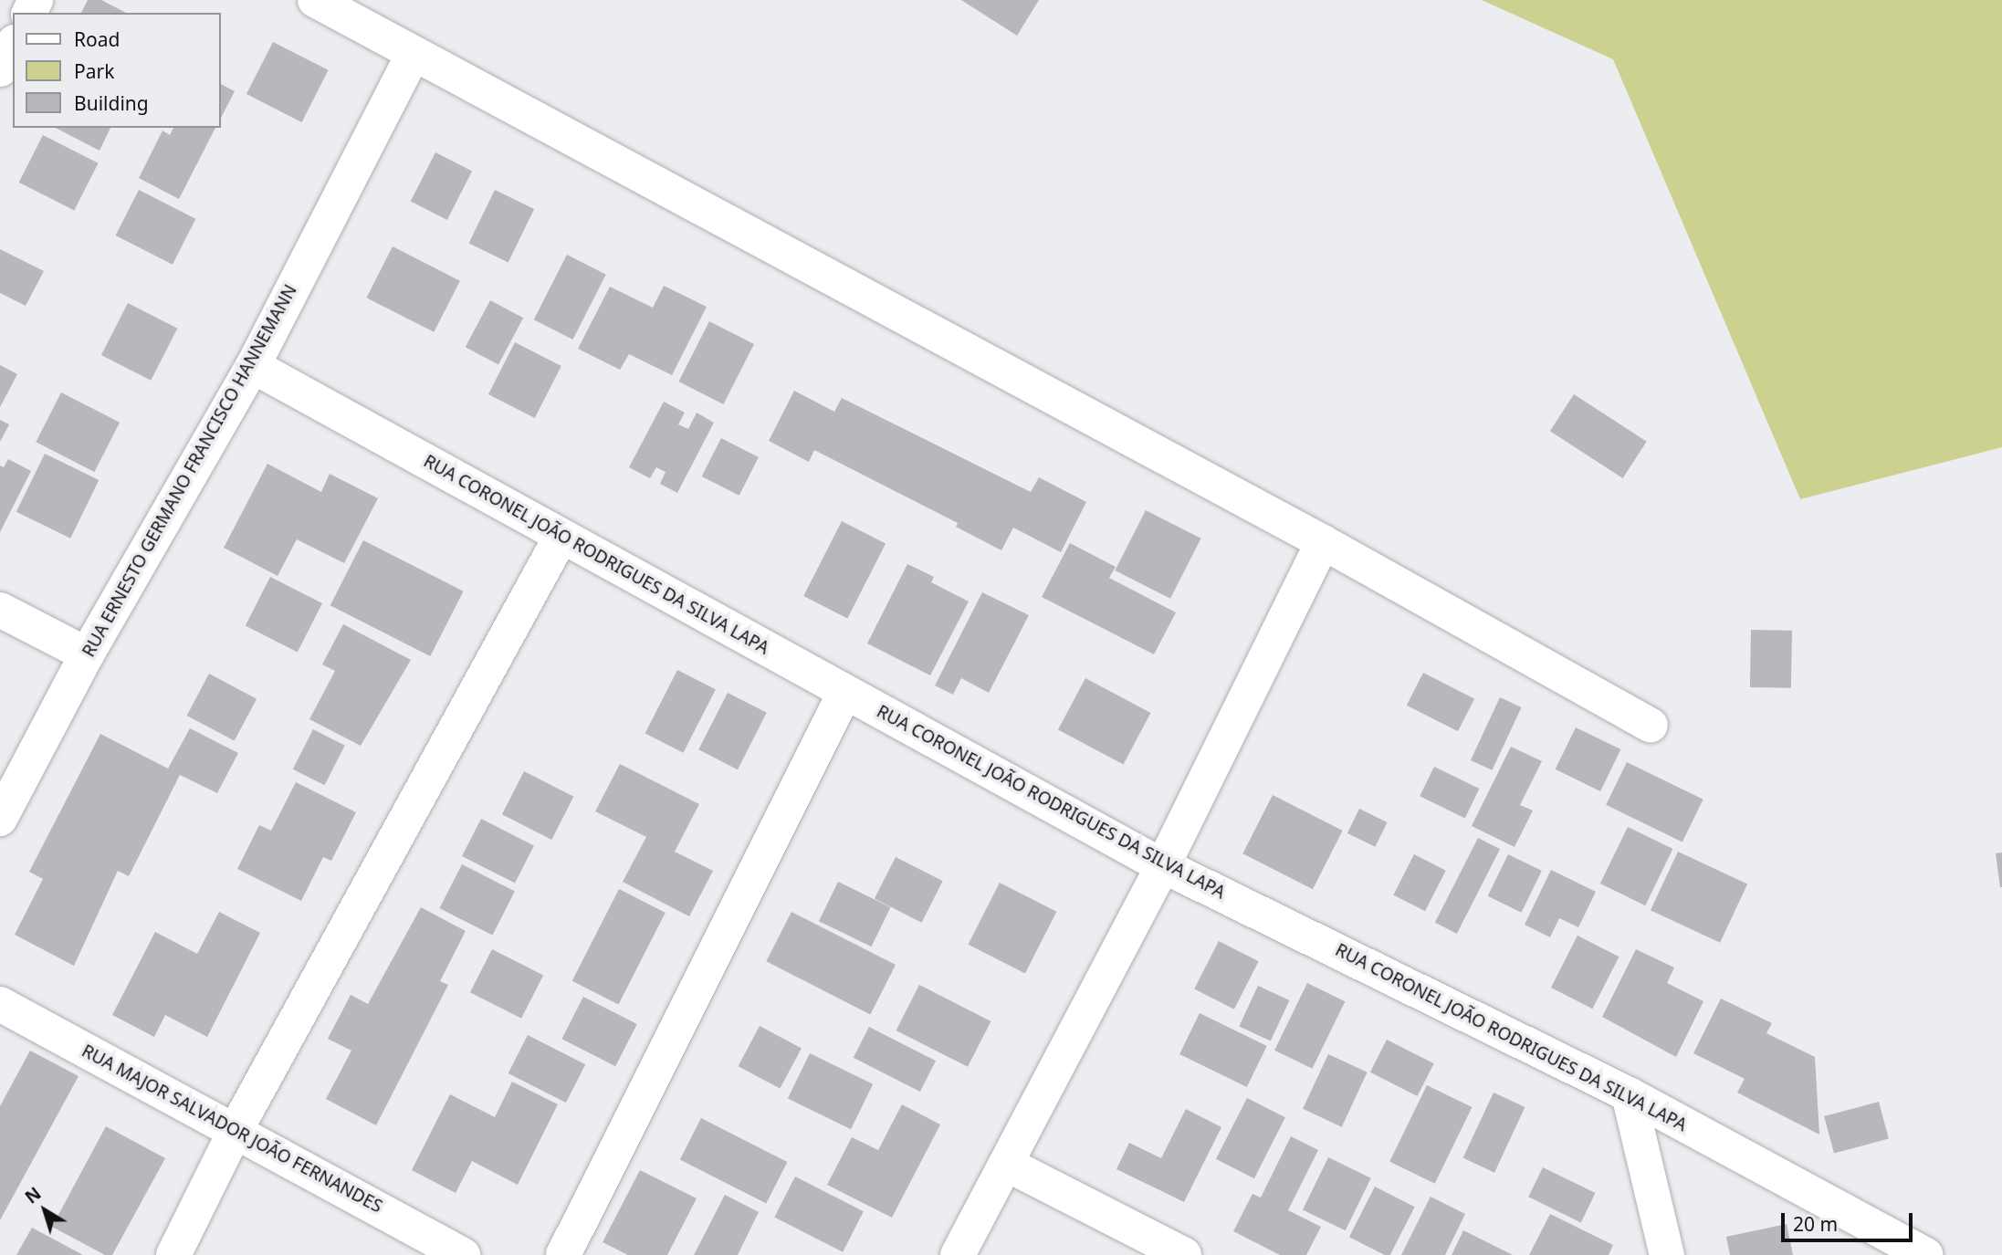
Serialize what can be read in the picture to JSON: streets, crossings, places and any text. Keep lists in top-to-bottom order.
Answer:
{
  "streets": {
    "street": ["RUA ERNESTO GERMANO FRANCISCO HANNEMANN", "RUA CORONEL JOÃO RODRIGUES DA SILVA LAPA", "RUA MAJOR SALVADOR JOÃO FERNANDES"]
  },
  "crossings": [
    ["RUA ERNESTO GERMANO FRANCISCO HANNEMANN", "RUA CORONEL JOÃO RODRIGUES DA SILVA LAPA"]
  ],
  "legend": ["Road", "Park", "Building"],
  "scale_bar": "20 m",
  "north": "top left"
}
